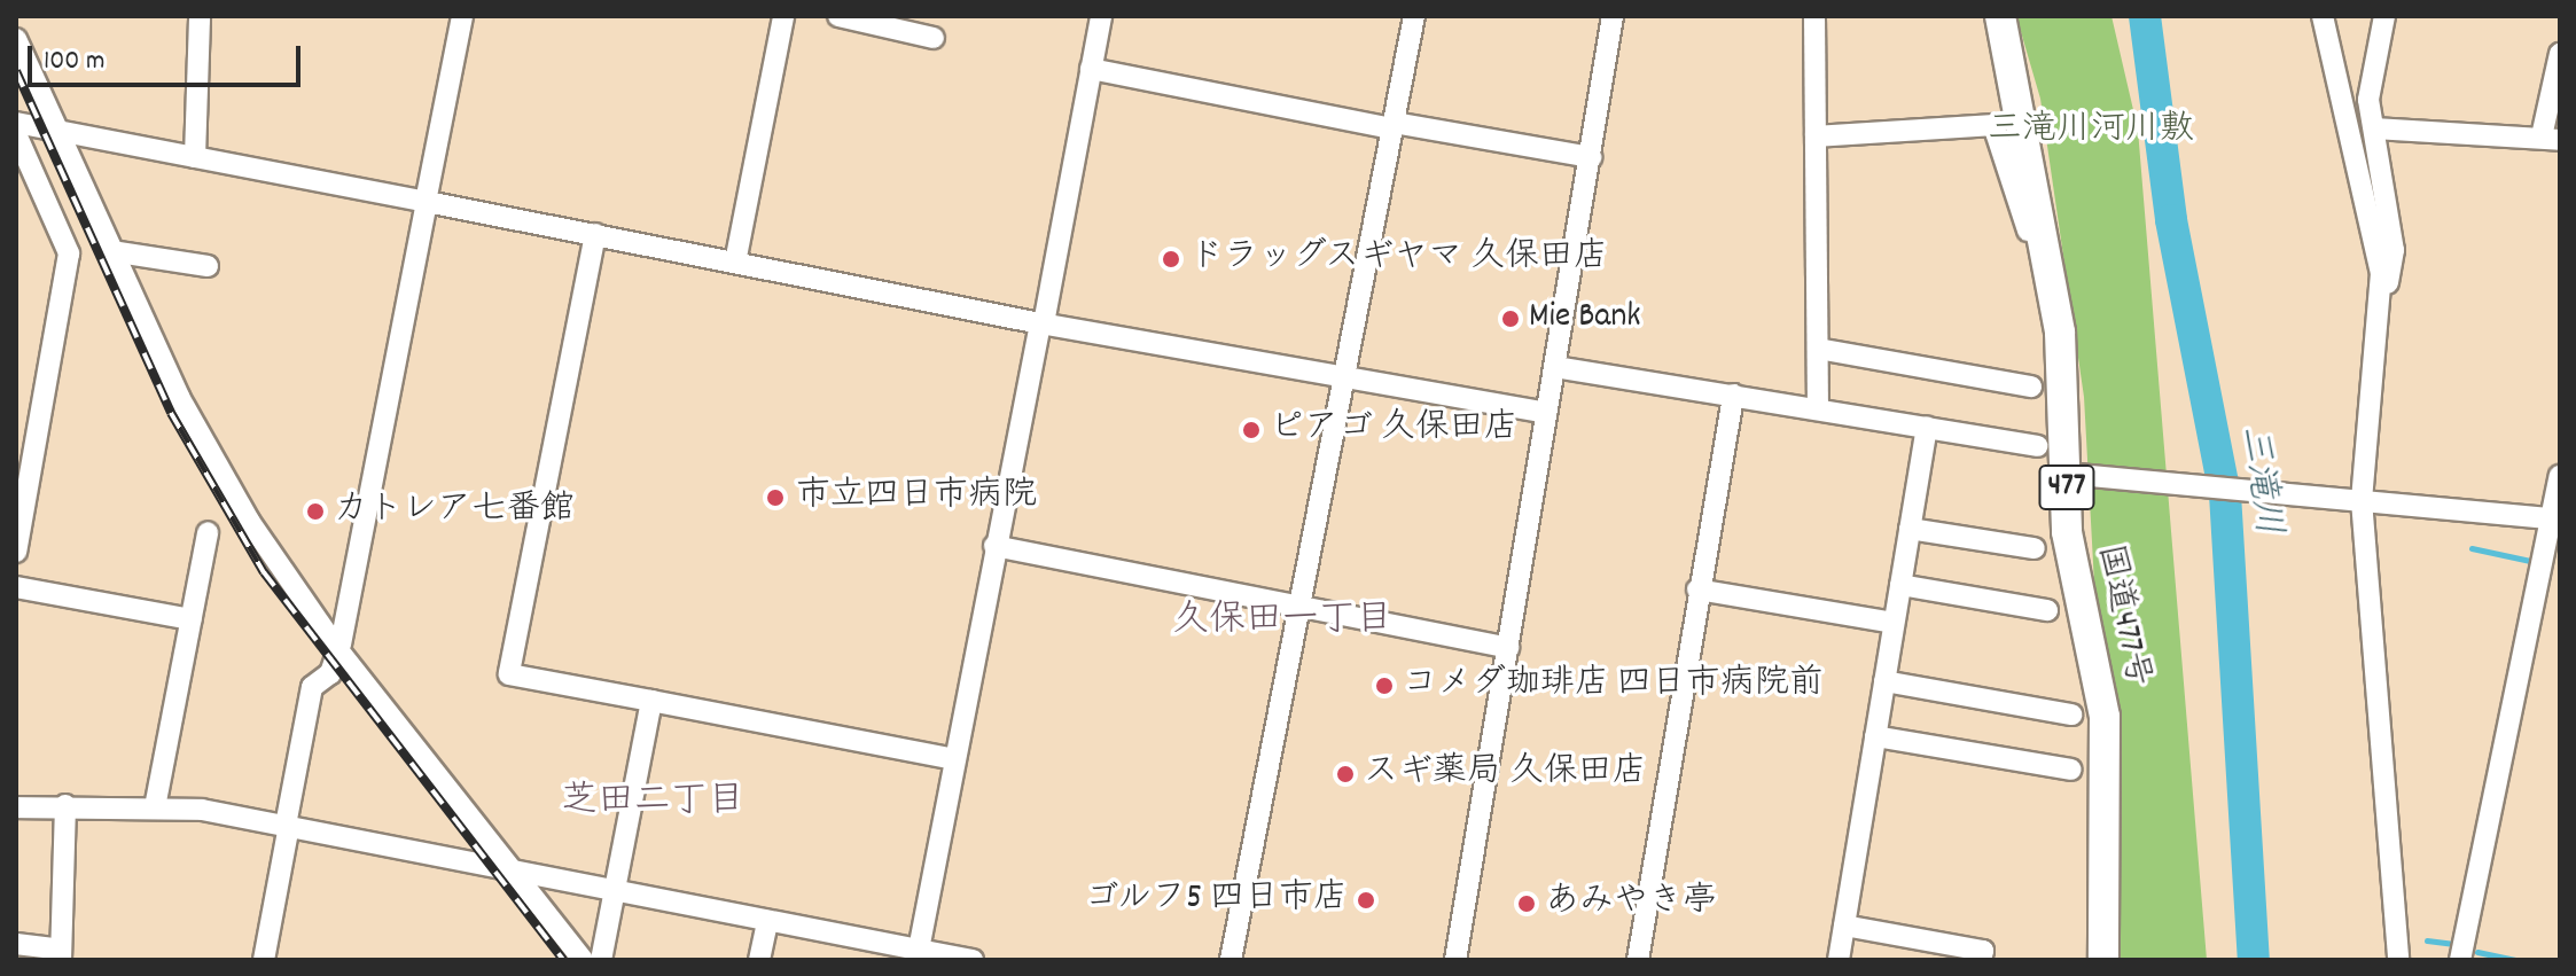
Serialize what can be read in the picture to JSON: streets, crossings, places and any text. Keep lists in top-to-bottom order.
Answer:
{
  "streets": {
    "highway": ["477", "国道477号"]
  },
  "districts": ["久保田一丁目", "芝田二丁目"],
  "water": ["三滝川"],
  "parks": ["三滝川河川敷"],
  "places": [
    "ドラッグスギヤマ 久保田店",
    "Mie Bank",
    "ピアゴ 久保田店",
    "市立四日市病院",
    "カトレア七番館",
    "コメダ珈琲店 四日市病院前",
    "スギ薬局 久保田店",
    "ゴルフ5 四日市店",
    "あみやき亭"
  ],
  "scale_bar": "100 m"
}
